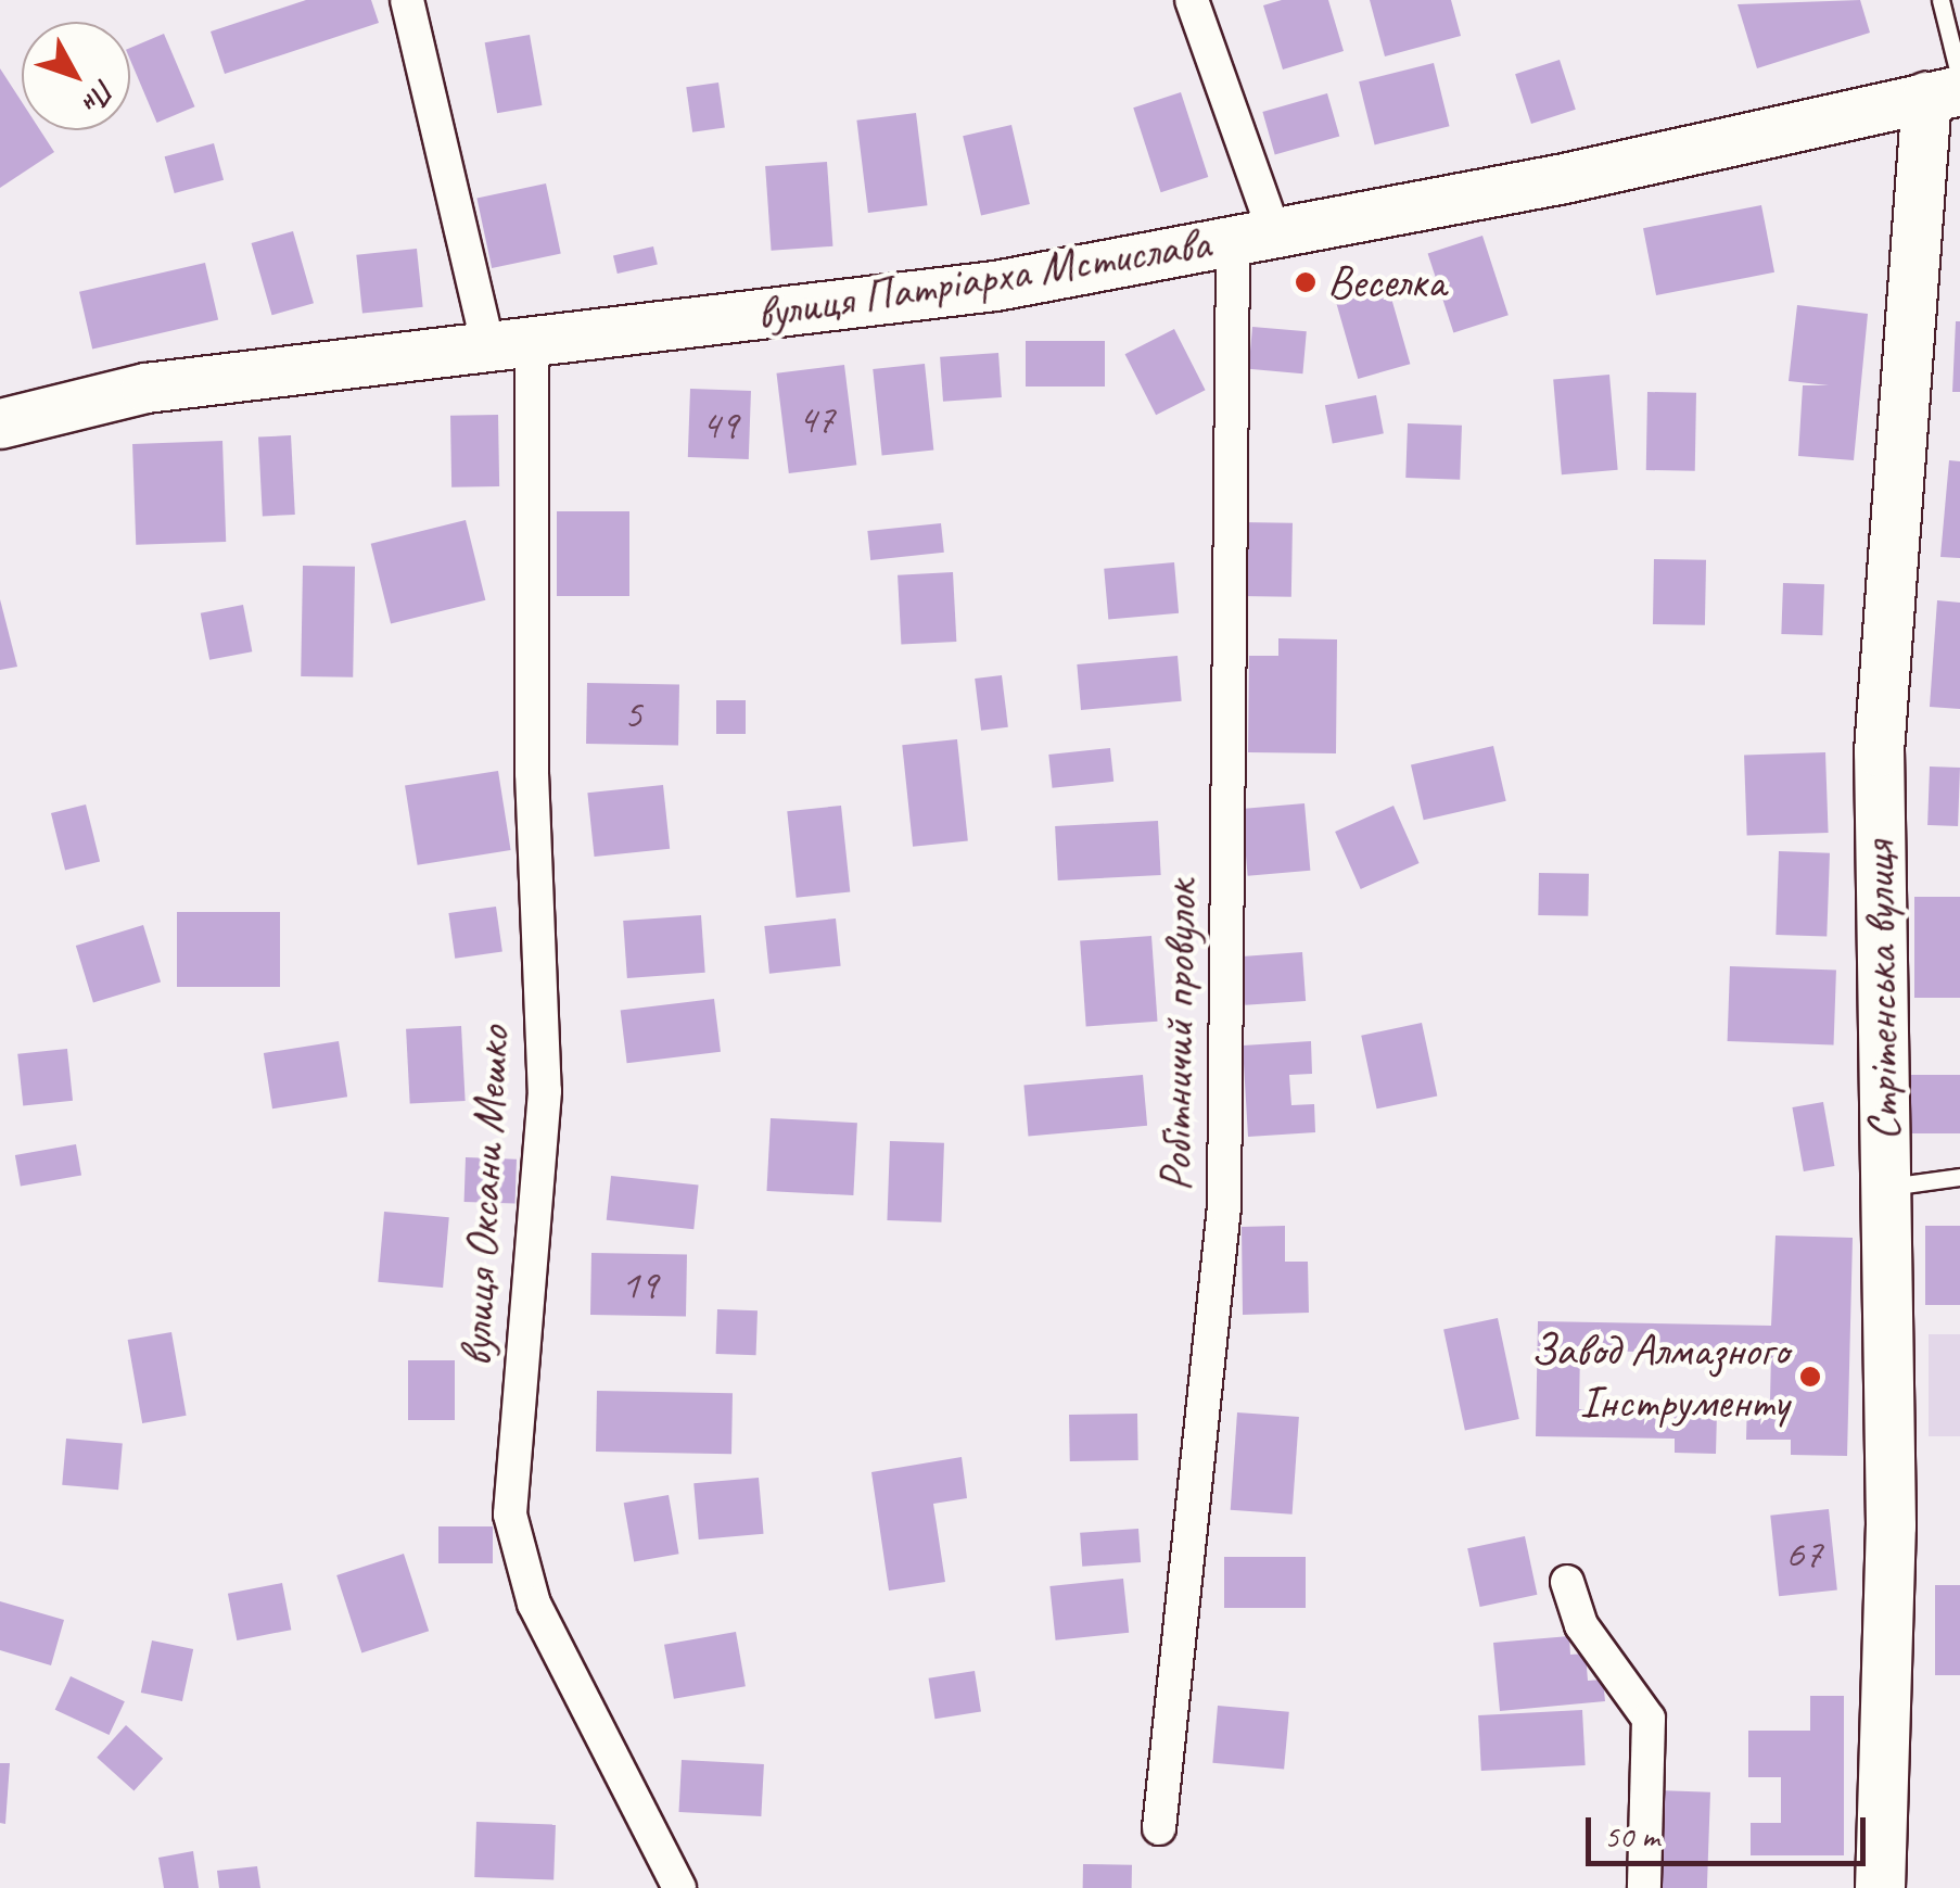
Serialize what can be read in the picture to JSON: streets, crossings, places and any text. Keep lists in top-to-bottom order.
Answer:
{
  "streets": {
    "main road": ["вулиця Патріарха Мстислава", "Стрітенська вулиця"],
    "street": ["Робітничий провулок", "вулиця Оксани Мешко"]
  },
  "crossings": [
    ["вулиця Патріарха Мстислава", "Стрітенська вулиця"],
    ["вулиця Патріарха Мстислава", "Робітничий провулок"],
    ["вулиця Патріарха Мстислава", "вулиця Оксани Мешко"]
  ],
  "places": ["Веселка", "Завод Алмазного Інструменту"],
  "house_numbers": [
    "47",
    "49",
    "5",
    "19",
    "67"
  ],
  "scale_bar": "50 m",
  "north": "bottom right"
}
